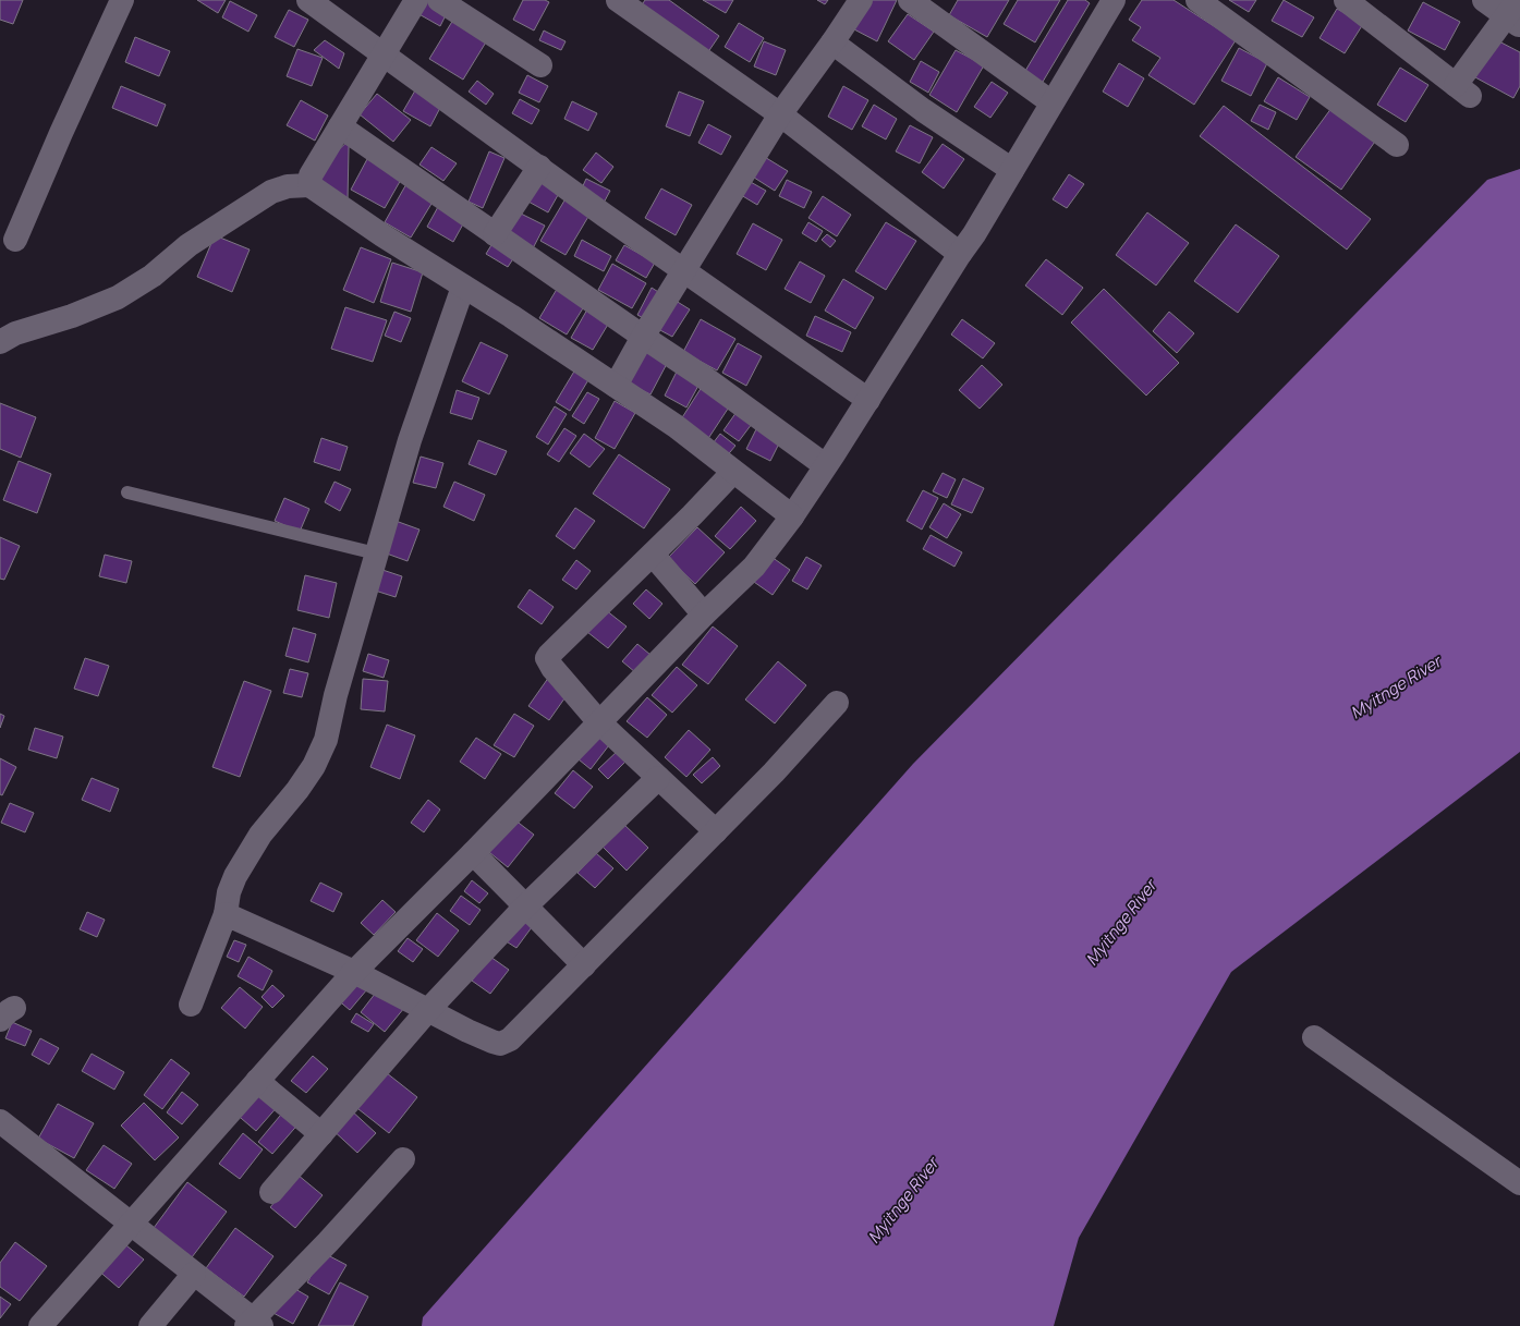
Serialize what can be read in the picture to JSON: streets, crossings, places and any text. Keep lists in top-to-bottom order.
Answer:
{
  "water": ["Myitnge River"]
}
